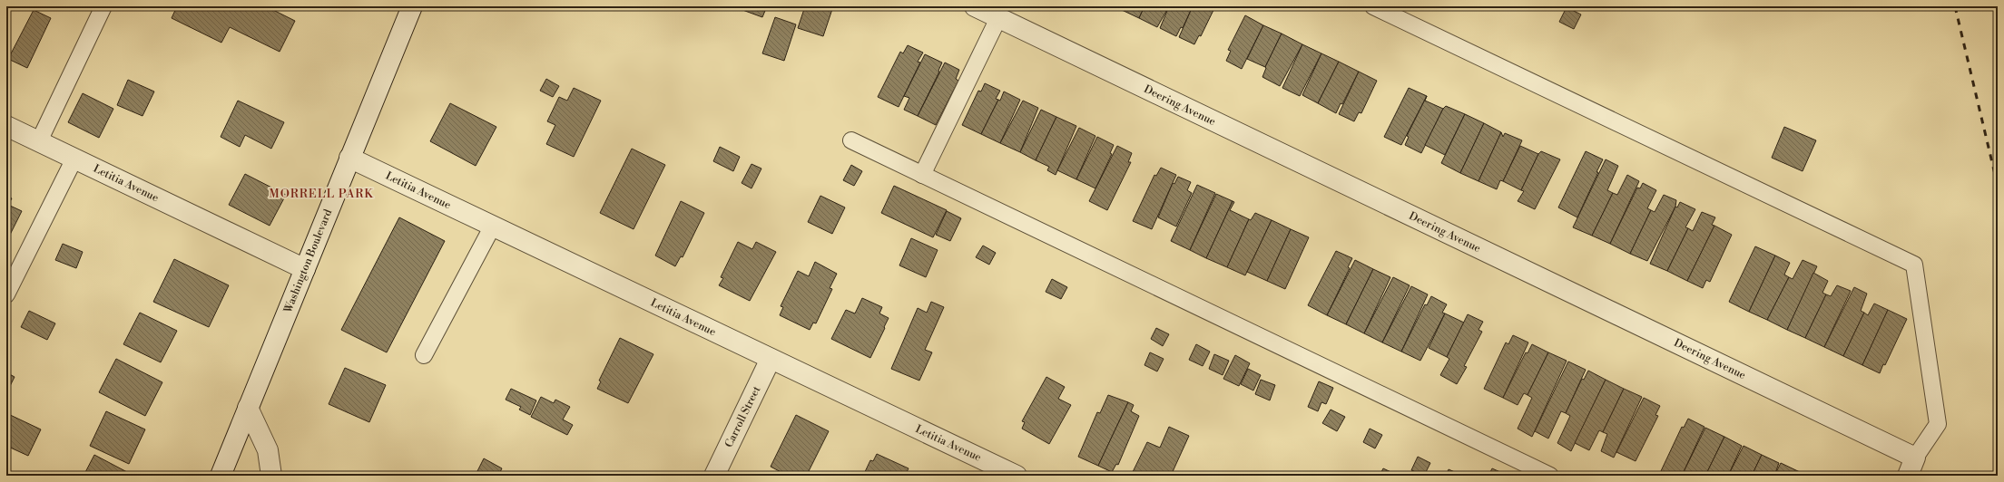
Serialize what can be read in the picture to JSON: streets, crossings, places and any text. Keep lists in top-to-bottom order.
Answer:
{
  "streets": {
    "street": [
      "Deering Avenue",
      "Letitia Avenue",
      "Washington Boulevard",
      "Carroll Street"
    ]
  },
  "crossings": [
    ["Letitia Avenue", "Washington Boulevard"],
    ["Letitia Avenue", "Carroll Street"]
  ],
  "districts": ["MORRELL PARK"]
}
